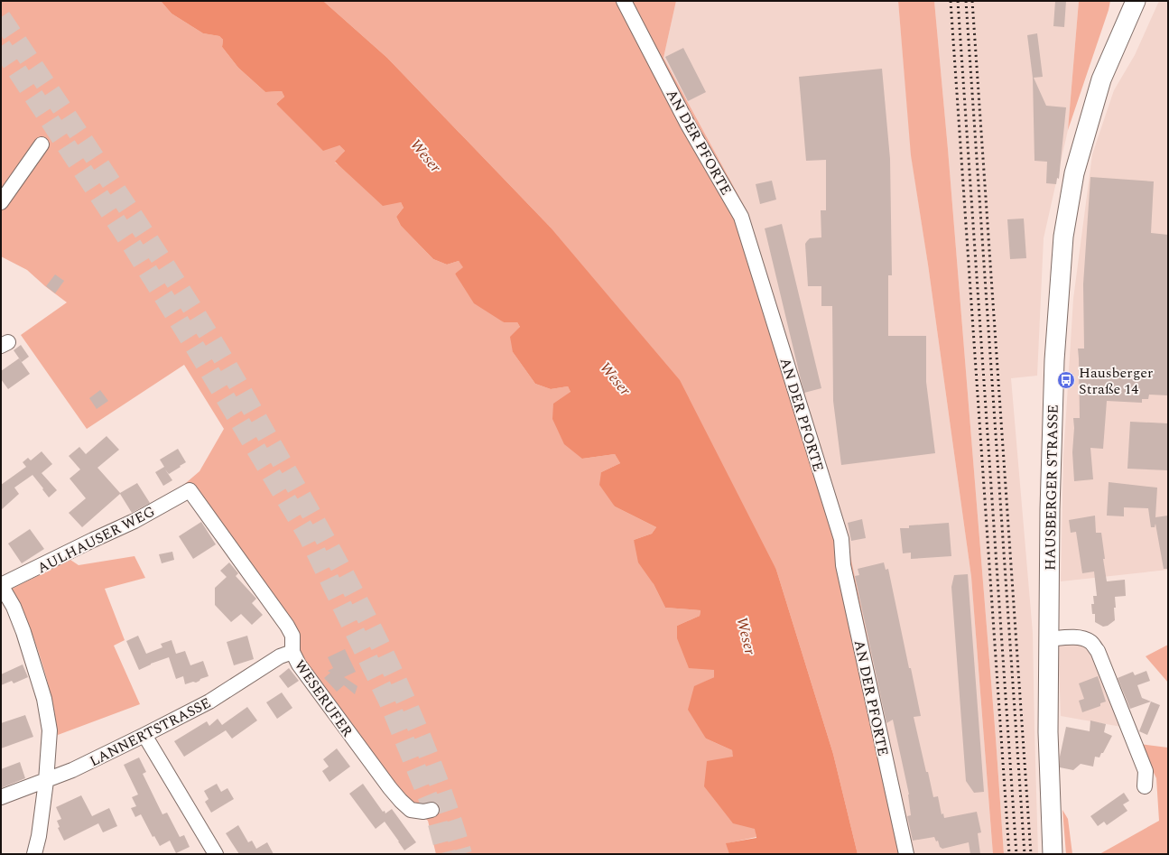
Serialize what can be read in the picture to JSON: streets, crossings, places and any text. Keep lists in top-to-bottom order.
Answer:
{
  "streets": {
    "main road": ["HAUSBERGER STRASSE"],
    "street": [
      "AN DER PFORTE",
      "AULHAUSER WEG",
      "WESERUFER",
      "LANNERTSTRASSE"
    ]
  },
  "crossings": [
    ["AULHAUSER WEG", "WESERUFER"],
    ["WESERUFER", "LANNERTSTRASSE"]
  ],
  "water": ["Weser"],
  "places": {
    "bus stop": ["Hausberger Straße 14"]
  }
}
